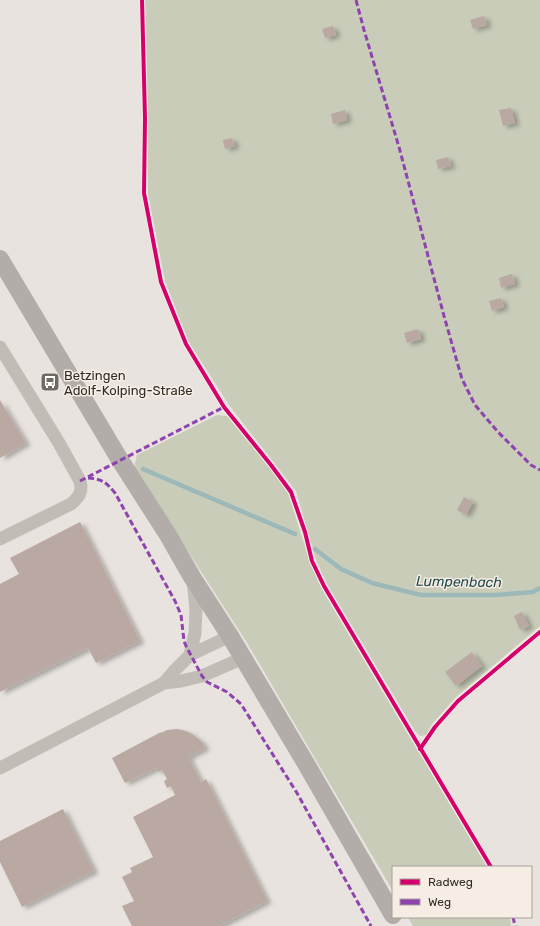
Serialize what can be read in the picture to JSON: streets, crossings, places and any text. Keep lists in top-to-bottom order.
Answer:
{
  "water": ["Lumpenbach"],
  "places": {
    "bus stop": ["Betzingen Adolf-Kolping-Straße"]
  },
  "legend": ["Radweg", "Weg"]
}
